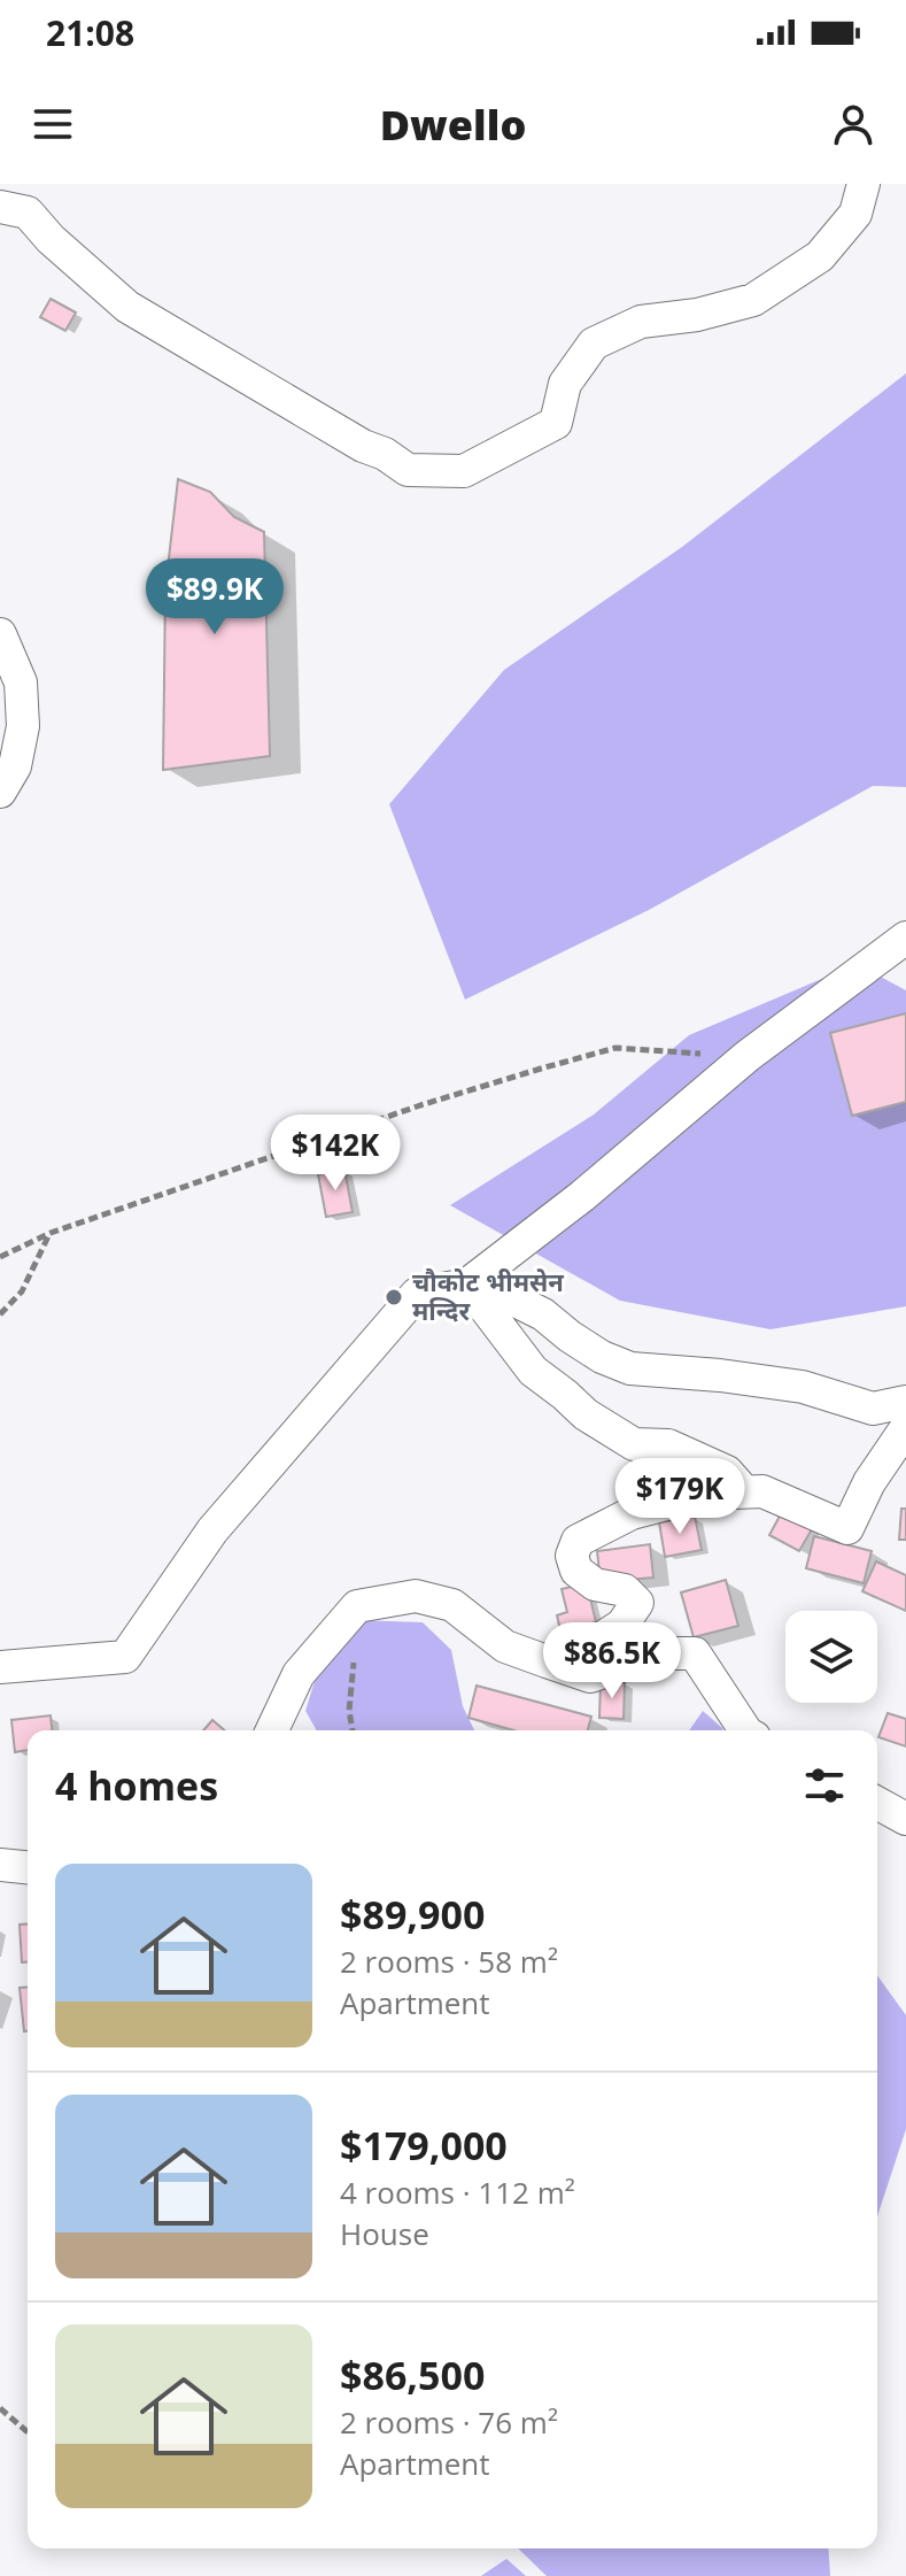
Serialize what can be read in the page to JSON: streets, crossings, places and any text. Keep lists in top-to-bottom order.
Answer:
{
  "places": ["चौकोट भीमसेन मन्दिर"],
  "page": {
    "status": "21:08",
    "header": "Dwello",
    "price": [
      "$89.9K",
      "$142K",
      "$179K",
      "$86.5K"
    ],
    "heading": "4 homes",
    "list": [
      {
        "name": "$89,900",
        "note": "2 rooms · 58 m² · Apartment"
      },
      {
        "name": "$179,000",
        "note": "4 rooms · 112 m² · House"
      },
      {
        "name": "$86,500",
        "note": "2 rooms · 76 m² · Apartment"
      }
    ]
  }
}
